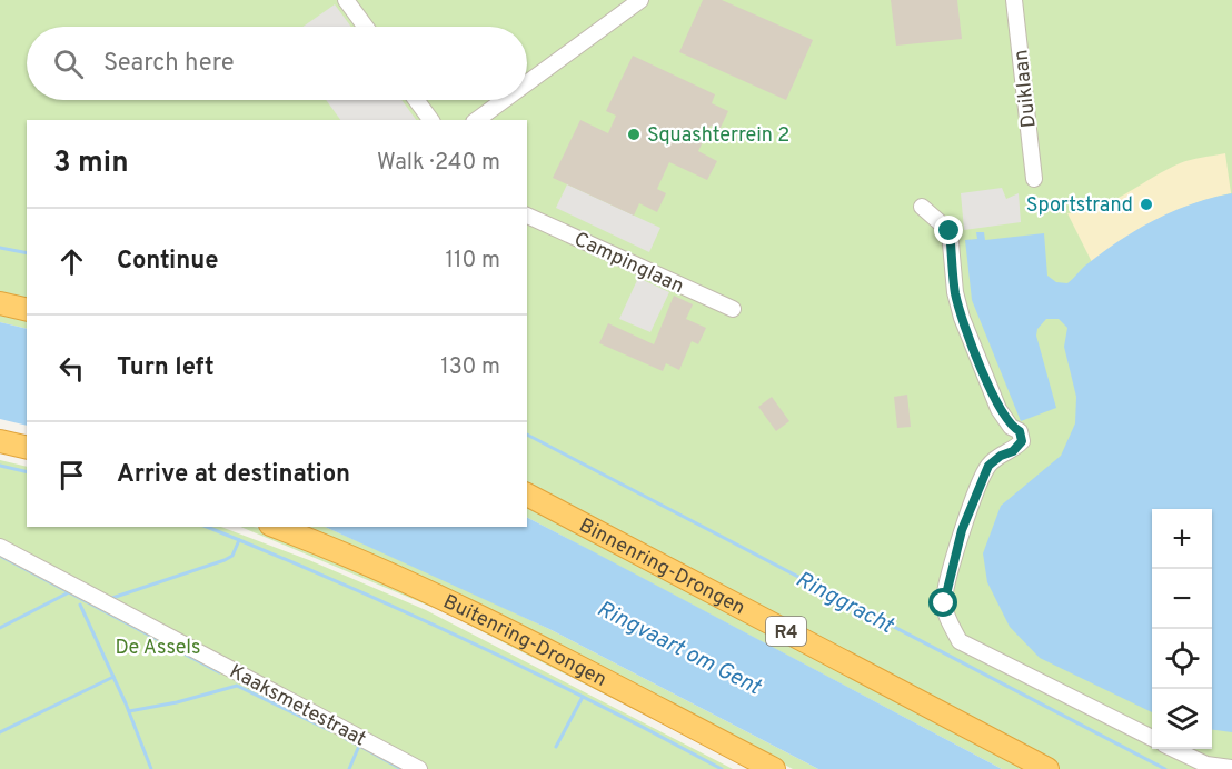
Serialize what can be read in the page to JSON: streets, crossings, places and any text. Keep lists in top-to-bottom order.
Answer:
{
  "streets": {
    "highway": ["Binnenring-Drongen", "R4", "Buitenring-Drongen"],
    "street": ["Duiklaan", "Campinglaan", "Kaaksmetestraat"]
  },
  "water": ["Ringgracht", "Ringvaart om Gent"],
  "parks": ["De Assels"],
  "places": ["Squashterrein 2", "Sportstrand"],
  "page": {
    "search": "Search here",
    "heading": ["3 min", "Walk · 240 m"],
    "list": [
      ["Continue", "110 m"],
      ["Turn left", "130 m"],
      "Arrive at destination"
    ],
    "map_buttons": ["+", "−"]
  }
}
